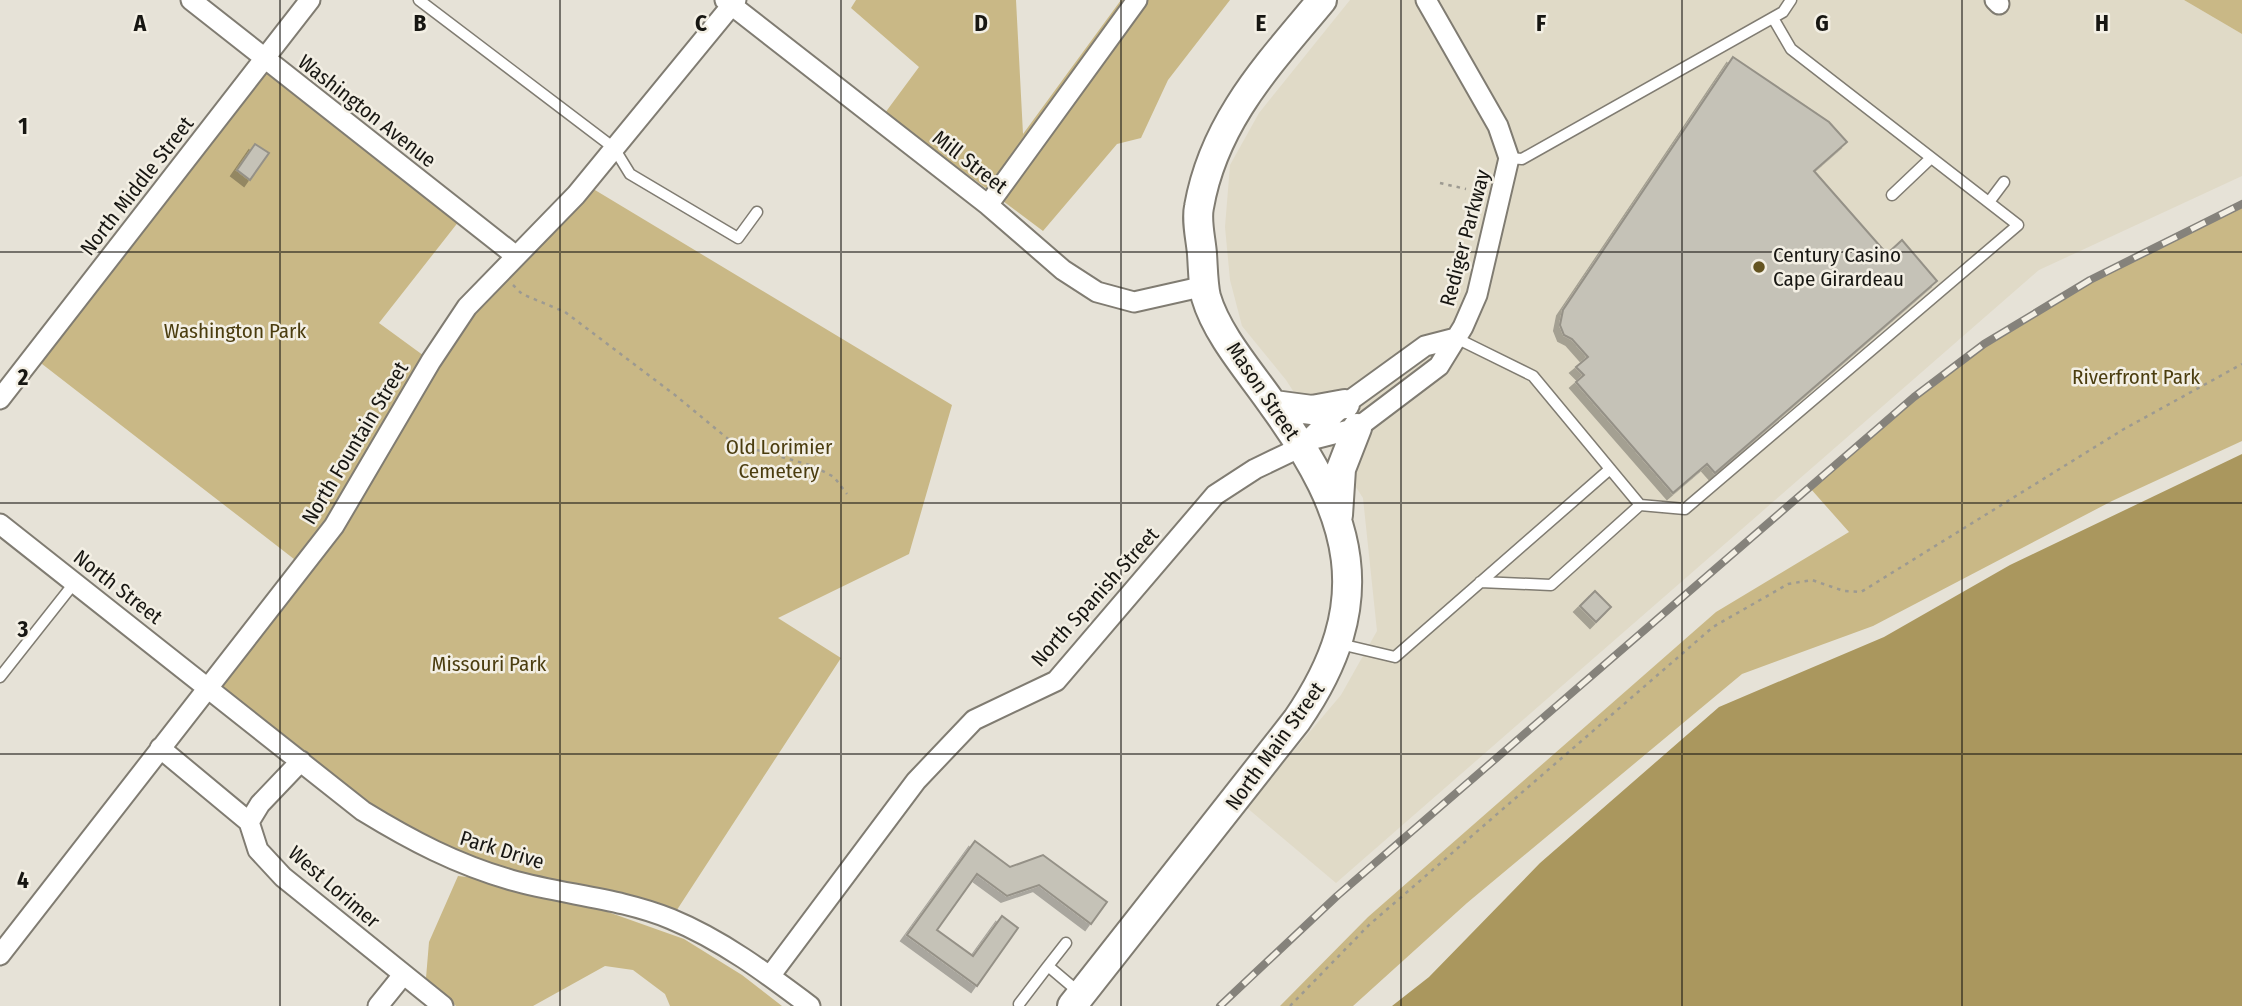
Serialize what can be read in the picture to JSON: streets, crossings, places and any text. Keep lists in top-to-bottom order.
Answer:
{
  "streets": {
    "main road": ["Mason Street", "North Main Street"],
    "street": [
      "Washington Avenue",
      "Mill Street",
      "North Middle Street",
      "Rediger Parkway",
      "North Fountain Street",
      "North Street",
      "North Spanish Street",
      "Park Drive",
      "West Lorimer"
    ]
  },
  "crossings": [
    ["Washington Avenue", "North Middle Street"],
    ["Washington Avenue", "North Fountain Street"],
    ["Mill Street", "Mason Street"],
    ["Mill Street", "North Fountain Street"],
    ["Rediger Parkway", "Mason Street"],
    ["Rediger Parkway", "North Spanish Street"],
    ["Rediger Parkway", "North Main Street"],
    ["Mason Street", "North Spanish Street"],
    ["Mason Street", "North Main Street"],
    ["North Fountain Street", "North Street"],
    ["North Fountain Street", "Park Drive"],
    ["North Street", "Park Drive"],
    ["North Spanish Street", "North Main Street"],
    ["North Spanish Street", "Park Drive"]
  ],
  "parks": [
    "Washington Park",
    "Riverfront Park",
    "Old Lorimier Cemetery",
    "Missouri Park"
  ],
  "places": ["Century Casino Cape Girardeau"],
  "grid": {
    "columns": [
      "A",
      "B",
      "C",
      "D",
      "E",
      "F",
      "G",
      "H"
    ],
    "rows": [
      "1",
      "2",
      "3",
      "4"
    ]
  }
}
